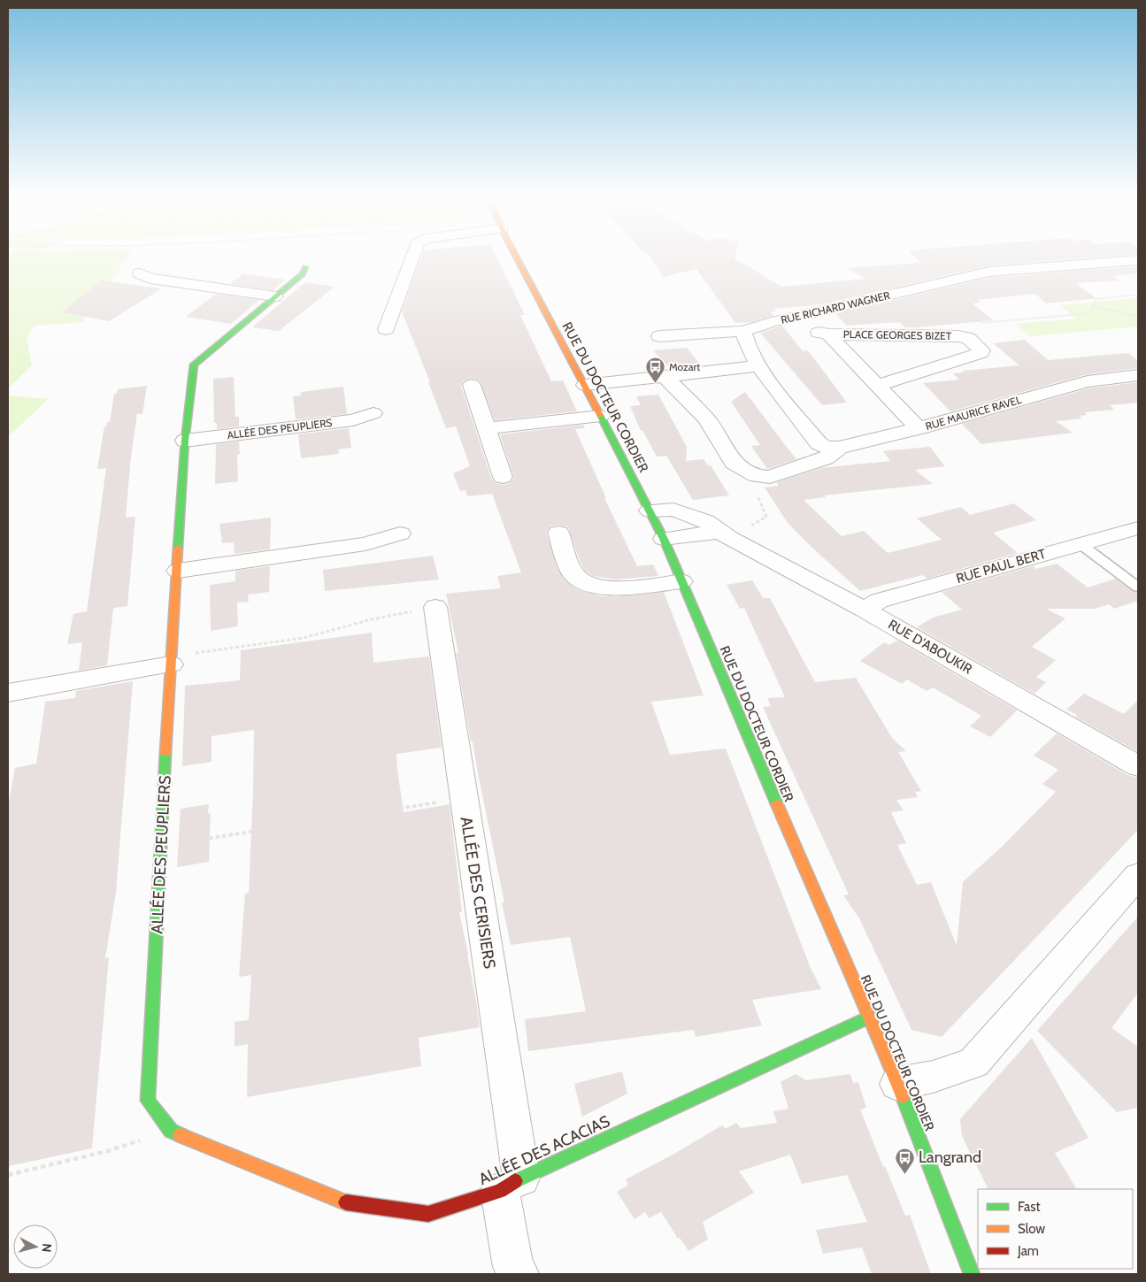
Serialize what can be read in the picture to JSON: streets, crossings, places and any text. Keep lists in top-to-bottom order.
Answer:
{
  "streets": {
    "street": [
      "RUE RICHARD WAGNER",
      "PLACE GEORGES BIZET",
      "RUE DU DOCTEUR CORDIER",
      "RUE MAURICE RAVEL",
      "ALLÉE DES PEUPLIERS",
      "RUE PAUL BERT",
      "RUE D'ABOUKIR",
      "ALLÉE DES CERISIERS",
      "ALLÉE DES ACACIAS"
    ]
  },
  "crossings": [
    ["RUE RICHARD WAGNER", "PLACE GEORGES BIZET"],
    ["RUE DU DOCTEUR CORDIER", "RUE D'ABOUKIR"],
    ["RUE DU DOCTEUR CORDIER", "ALLÉE DES ACACIAS"],
    ["ALLÉE DES PEUPLIERS", "ALLÉE DES ACACIAS"],
    ["RUE PAUL BERT", "RUE D'ABOUKIR"],
    ["ALLÉE DES CERISIERS", "ALLÉE DES ACACIAS"]
  ],
  "places": {
    "bus stop": ["Mozart", "Langrand"]
  },
  "legend": ["Fast", "Slow", "Jam"],
  "north": "right"
}
